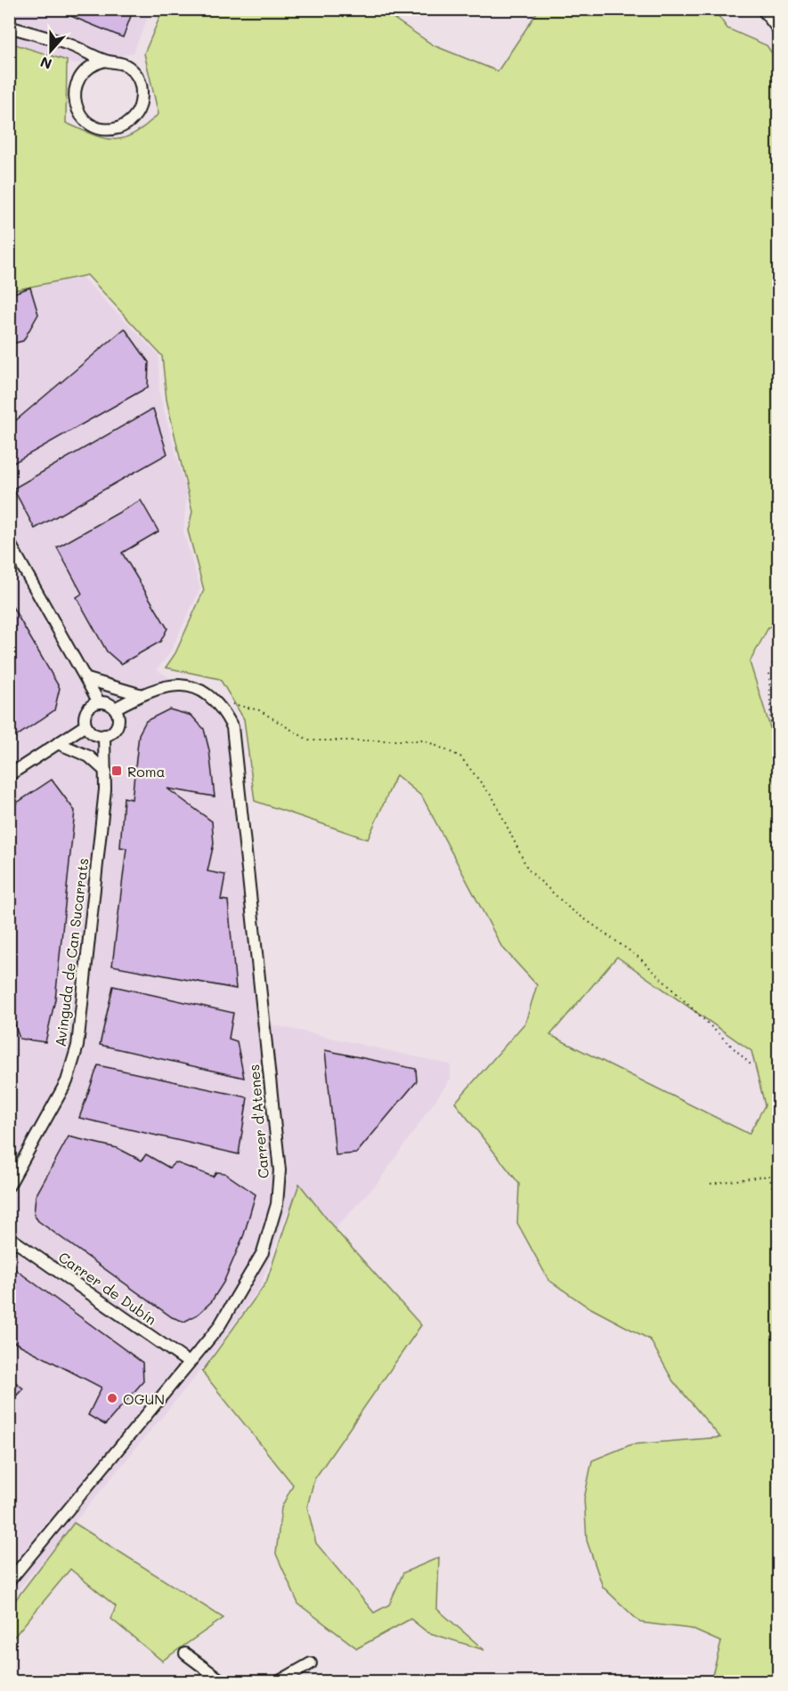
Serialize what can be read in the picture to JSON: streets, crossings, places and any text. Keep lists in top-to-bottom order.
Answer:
{
  "streets": {
    "street": ["Avinguda de Can Sucarrats", "Carrer d'Atenes", "Carrer de Dubín"]
  },
  "crossings": [
    ["Avinguda de Can Sucarrats", "Carrer d'Atenes"],
    ["Carrer d'Atenes", "Carrer de Dubín"]
  ],
  "places": {
    "transit": ["Roma"],
    "other": ["OGUN"]
  },
  "north": "bottom"
}
